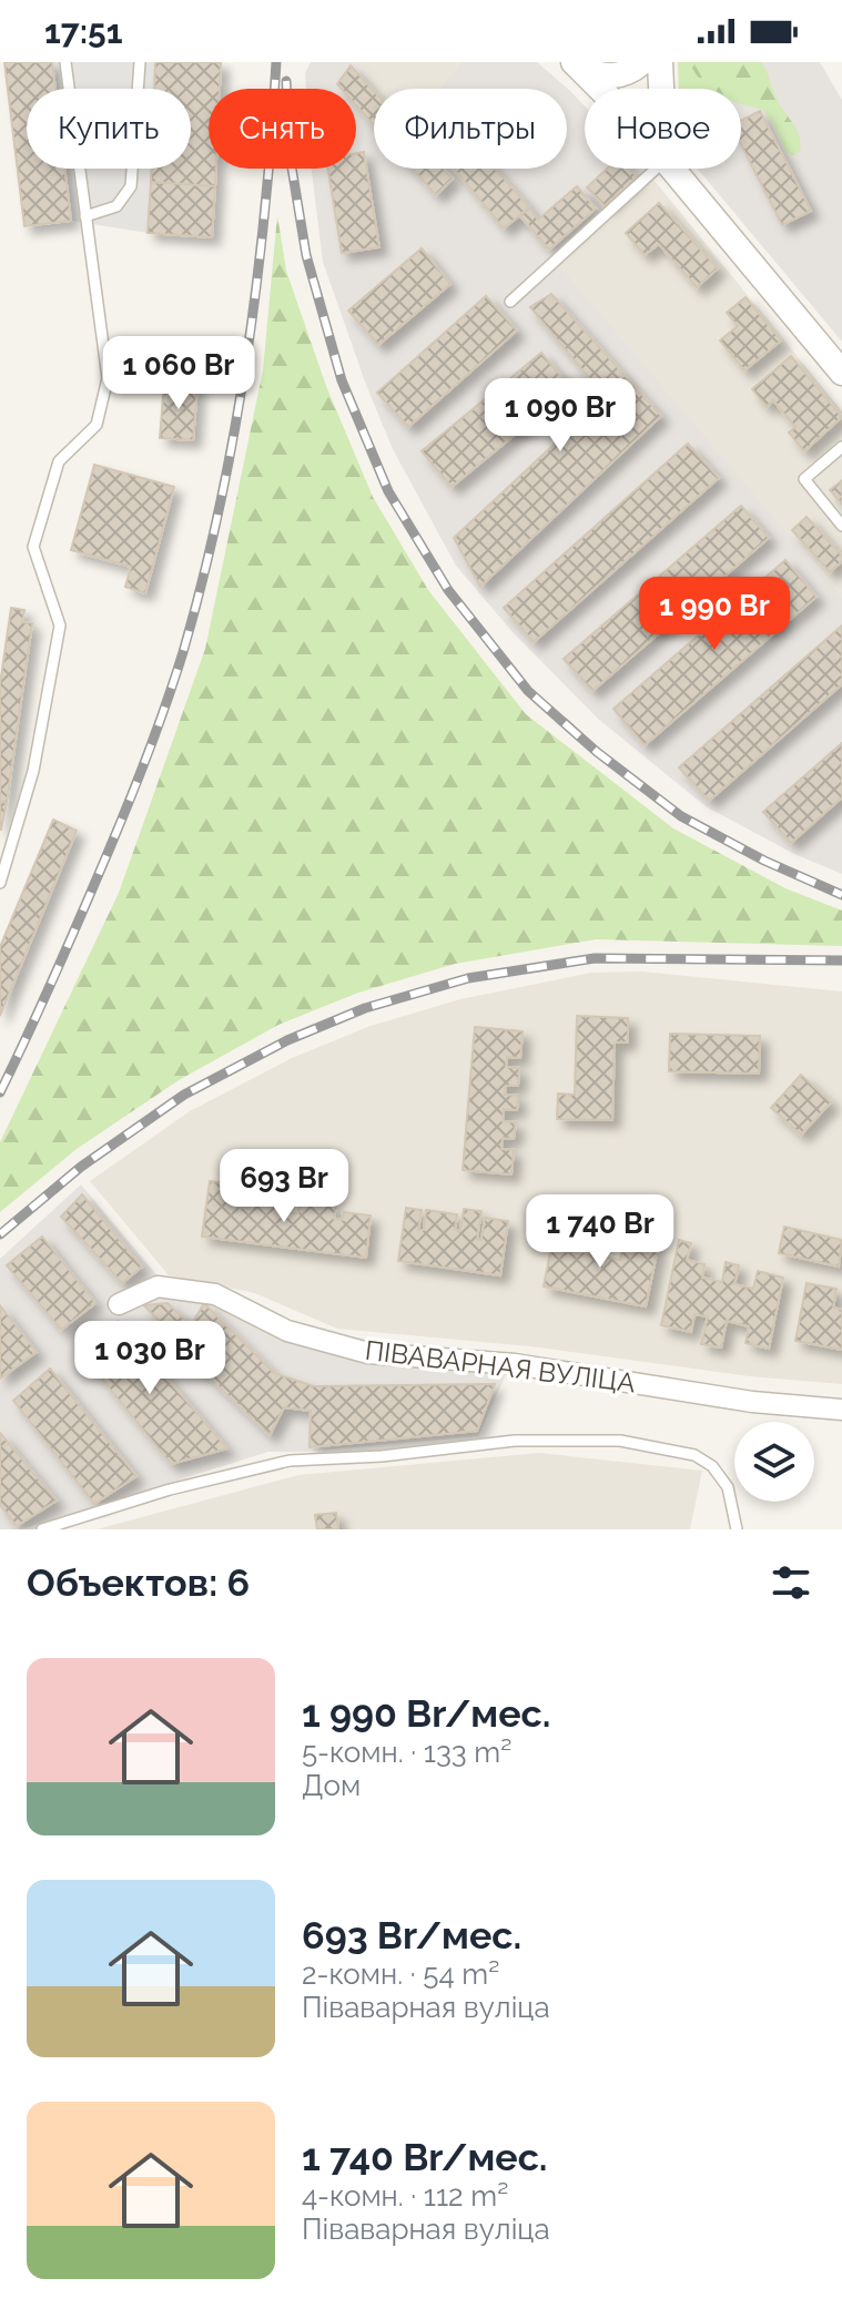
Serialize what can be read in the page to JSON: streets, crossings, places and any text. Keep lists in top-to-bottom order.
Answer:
{
  "streets": {
    "street": ["ПІВАВАРНАЯ ВУЛІЦА"]
  },
  "page": {
    "status": "17:51",
    "chip": [
      "Купить",
      "Снять",
      "Фильтры",
      "Новое"
    ],
    "price": [
      "1 060 Br",
      "1 090 Br",
      "1 990 Br",
      "693 Br",
      "1 740 Br",
      "1 030 Br"
    ],
    "heading": "Объектов: 6",
    "list": [
      {
        "name": "1 990 Br/мес.",
        "note": "5-комн. · 133 m² · Дом"
      },
      {
        "name": "693 Br/мес.",
        "note": "2-комн. · 54 m² · Піваварная вуліца"
      },
      {
        "name": "1 740 Br/мес.",
        "note": "4-комн. · 112 m² · Піваварная вуліца"
      }
    ]
  }
}
